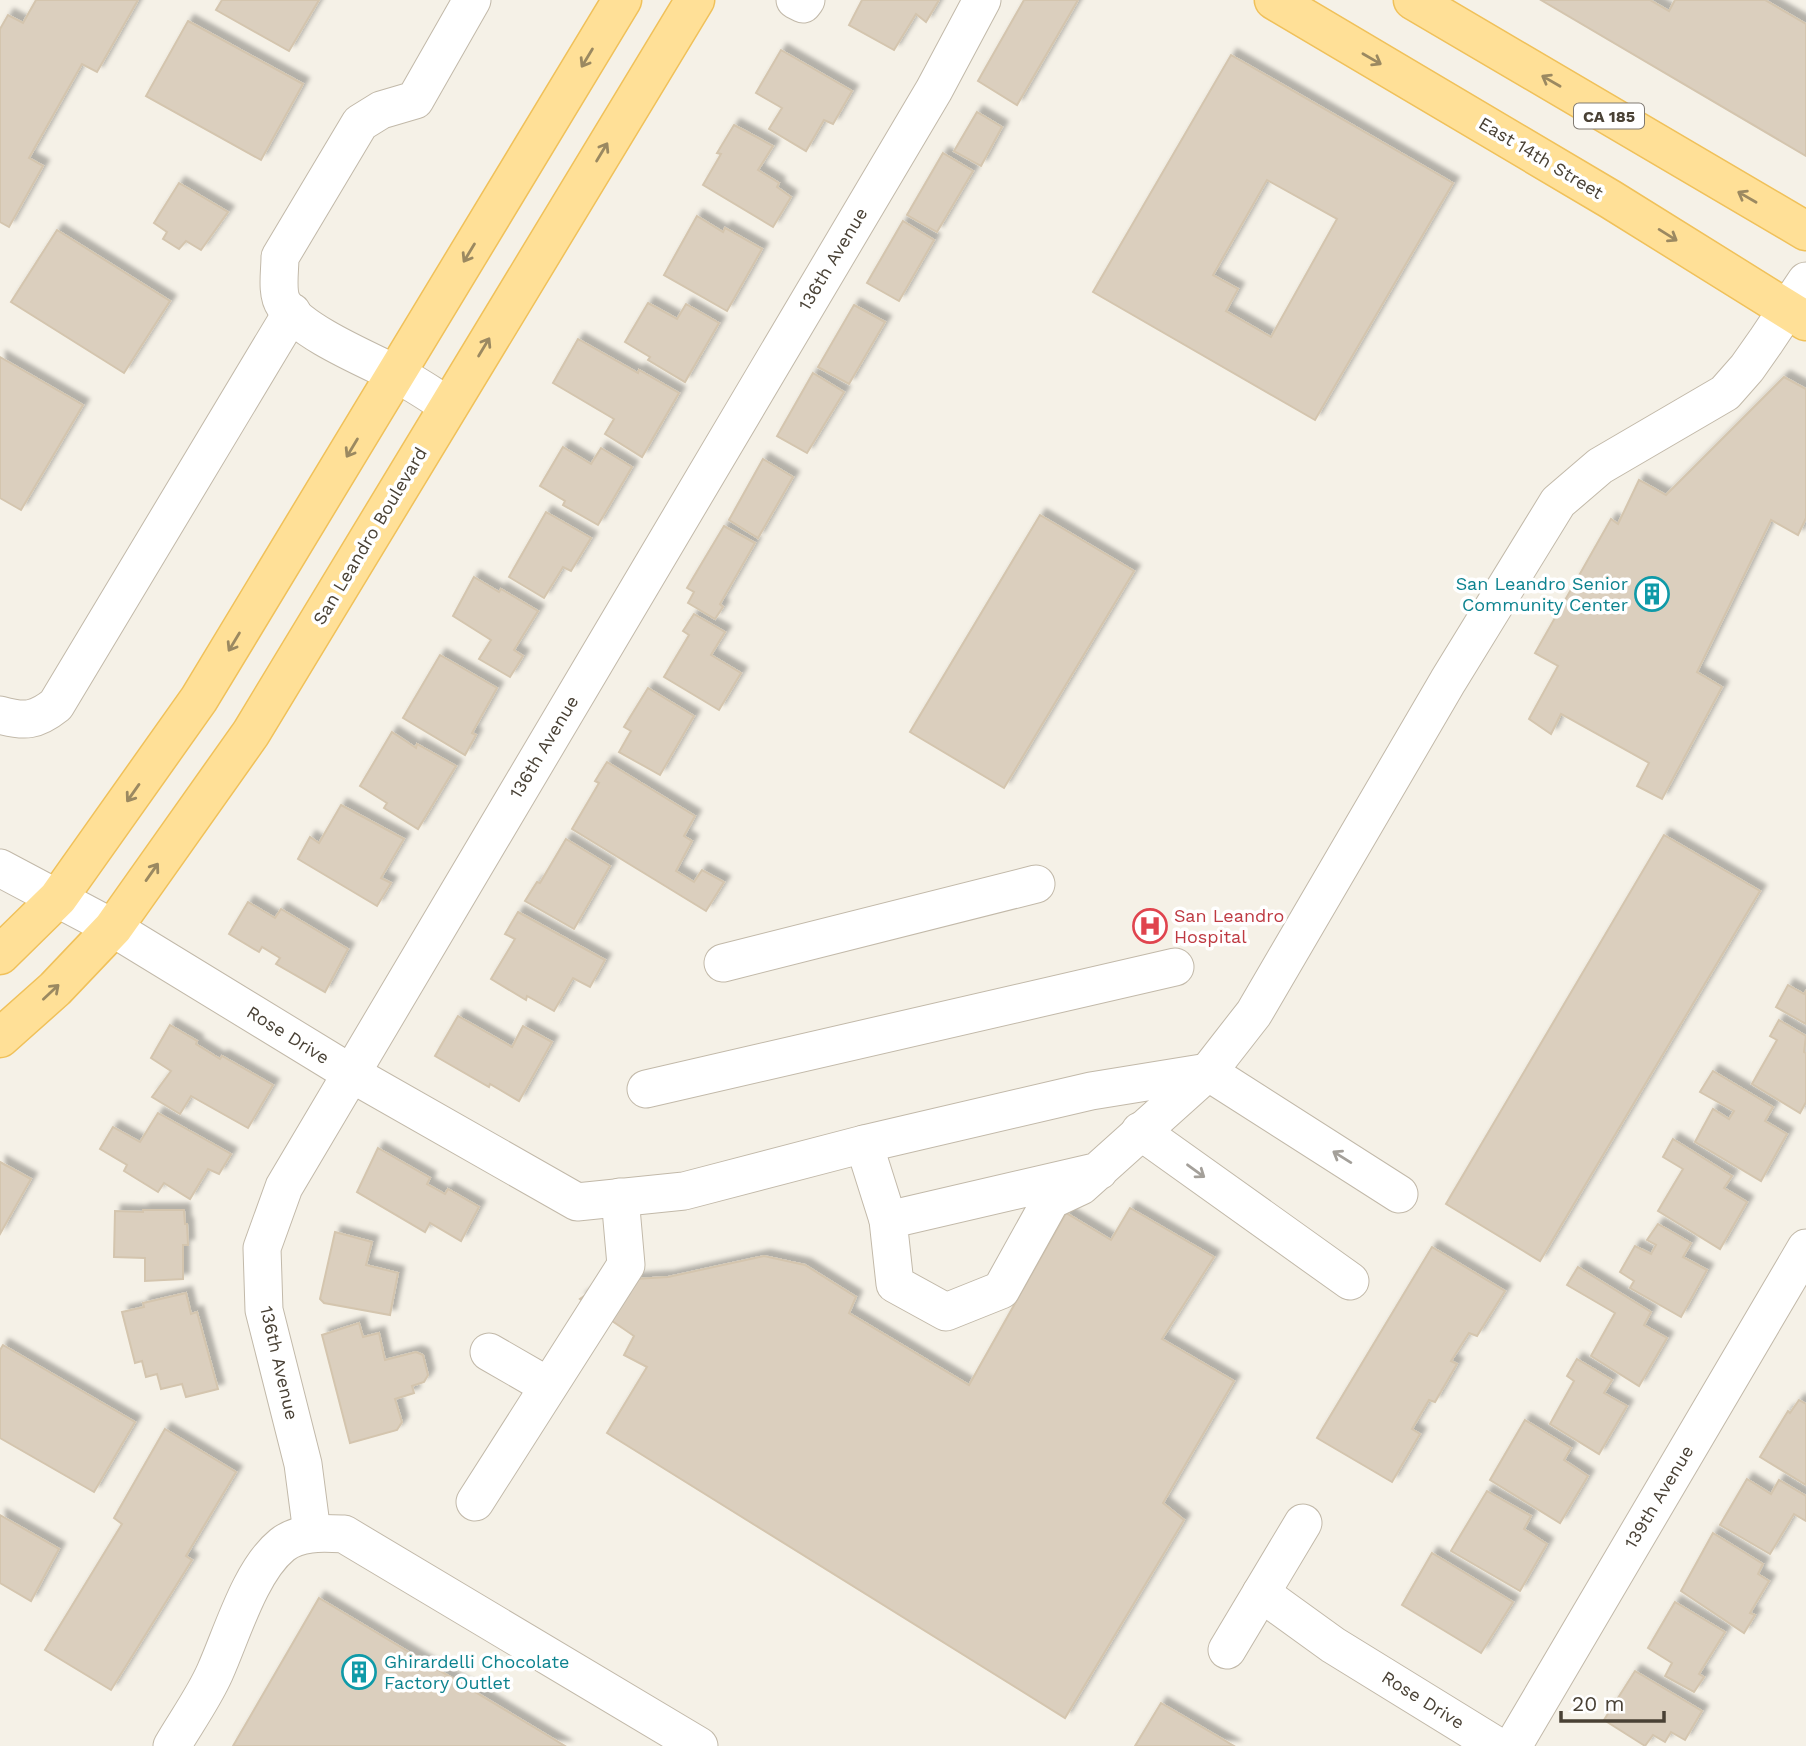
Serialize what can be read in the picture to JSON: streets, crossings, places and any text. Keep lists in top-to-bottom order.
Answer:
{
  "streets": {
    "main road": ["CA 185", "East 14th Street", "San Leandro Boulevard"],
    "street": ["136th Avenue", "Rose Drive", "139th Avenue"]
  },
  "crossings": [
    ["136th Avenue", "Rose Drive"],
    ["San Leandro Boulevard", "Rose Drive"]
  ],
  "places": {
    "building": ["San Leandro Senior Community Center", "Ghirardelli Chocolate Factory Outlet"],
    "hospital": ["San Leandro Hospital"]
  },
  "scale_bar": "20 m"
}
